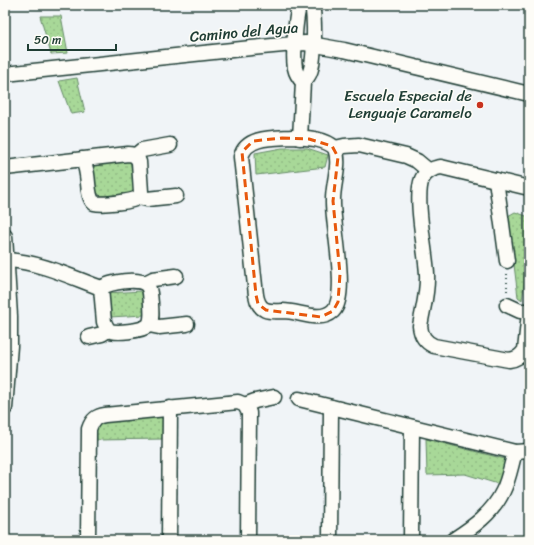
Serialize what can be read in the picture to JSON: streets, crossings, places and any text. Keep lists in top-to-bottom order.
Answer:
{
  "streets": {
    "street": ["Camino del Agua"]
  },
  "places": ["Escuela Especial de Lenguaje Caramelo"],
  "scale_bar": "50 m"
}
